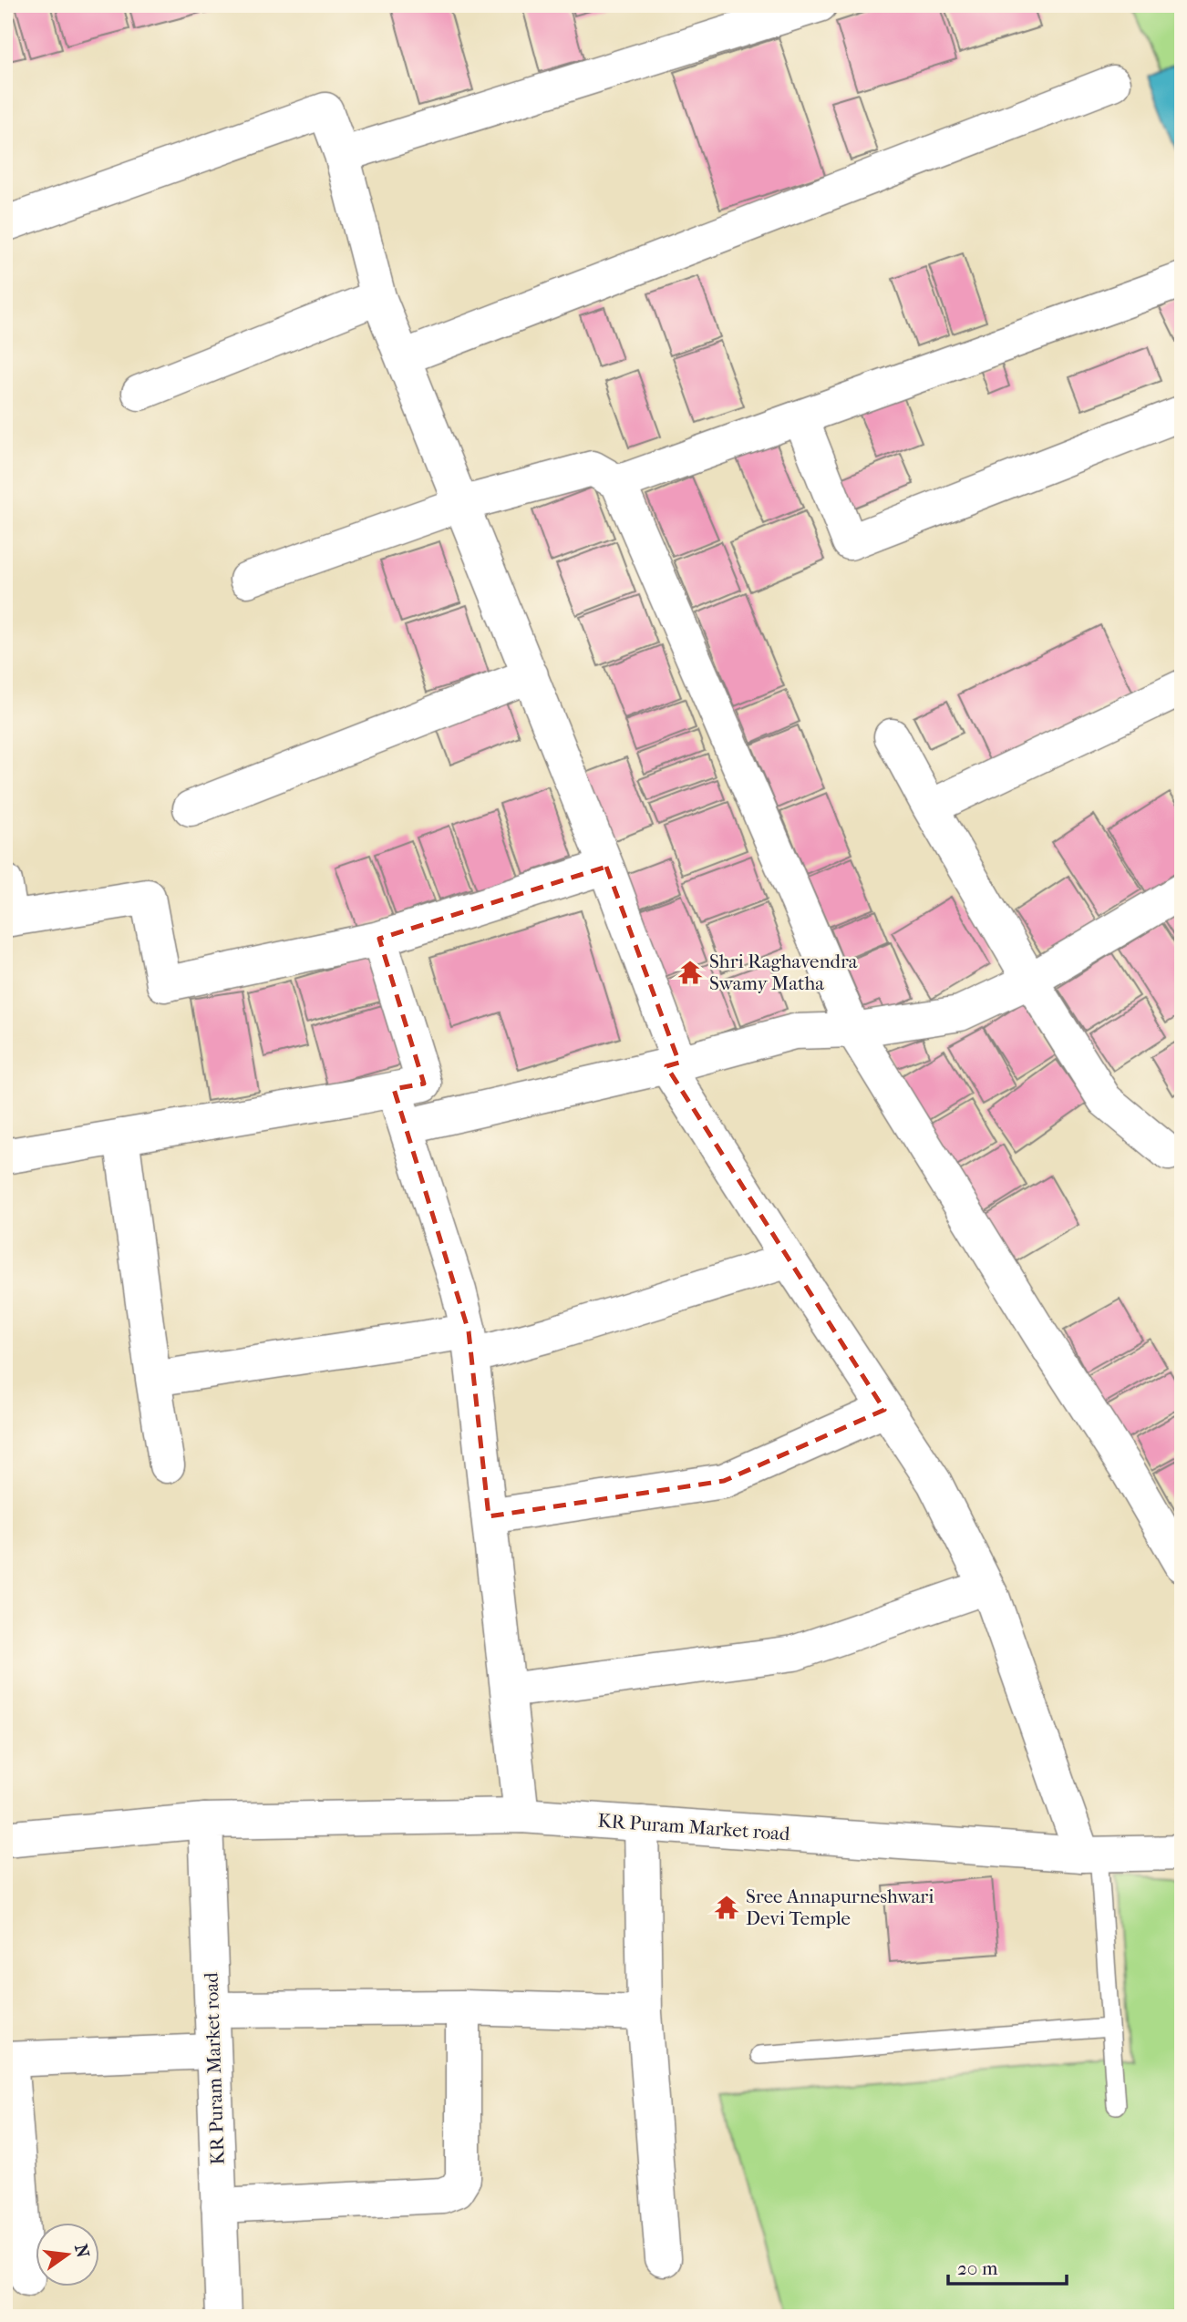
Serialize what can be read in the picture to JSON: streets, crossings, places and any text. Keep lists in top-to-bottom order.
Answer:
{
  "streets": {
    "street": ["KR Puram Market road"]
  },
  "places": {
    "temple": ["Shri Raghavendra Swamy Matha", "Sree Annapurneshwari Devi Temple"]
  },
  "scale_bar": "20 m",
  "north": "right"
}
